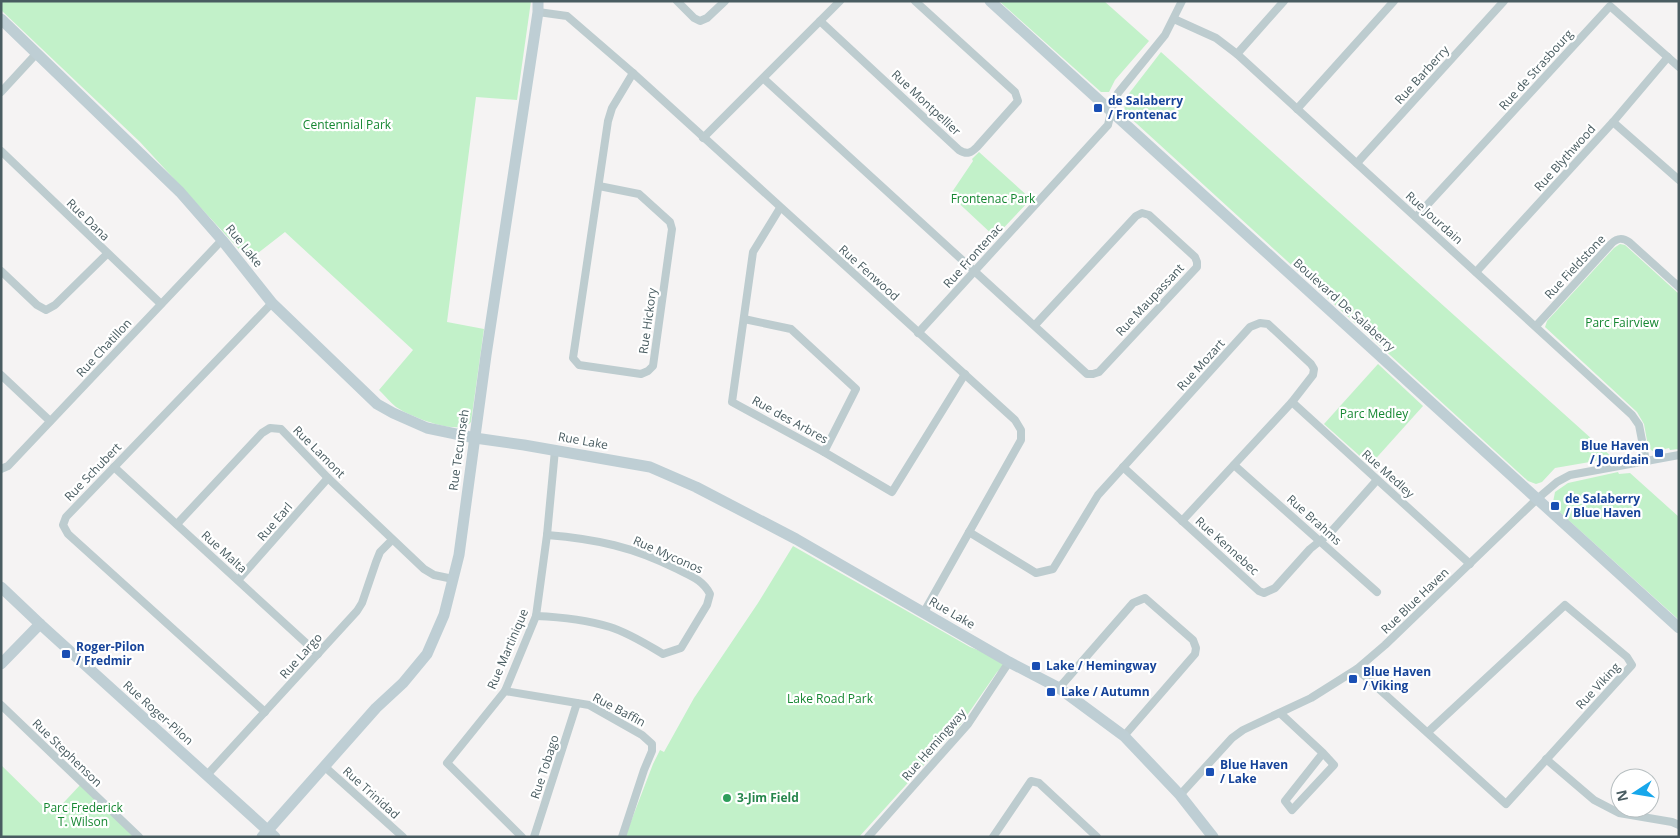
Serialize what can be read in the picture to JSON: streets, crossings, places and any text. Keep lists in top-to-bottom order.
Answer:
{
  "streets": {
    "street": [
      "Rue de Strasbourg",
      "Rue Barberry",
      "Rue Montpellier",
      "Rue Blythwood",
      "Rue Jourdain",
      "Rue Dana",
      "Rue Lake",
      "Rue Frontenac",
      "Rue Fieldstone",
      "Rue Fenwood",
      "Rue Maupassant",
      "Boulevard De Salaberry",
      "Rue Hickory",
      "Rue Chatillon",
      "Rue Mozart",
      "Rue des Arbres",
      "Rue Tecumseh",
      "Rue Lamont",
      "Rue Schubert",
      "Rue Medley",
      "Rue Brahms",
      "Rue Earl",
      "Rue Kennebec",
      "Rue Malta",
      "Rue Myconos",
      "Rue Blue Haven",
      "Rue Martinique",
      "Rue Largo",
      "Rue Viking",
      "Rue Baffin",
      "Rue Roger-Pilon",
      "Rue Hemingway",
      "Rue Stephenson",
      "Rue Tobago",
      "Rue Trinidad"
    ]
  },
  "crossings": [
    ["Rue de Strasbourg", "Rue Blythwood"],
    ["Rue de Strasbourg", "Rue Jourdain"],
    ["Rue Barberry", "Rue Jourdain"],
    ["Rue Blythwood", "Rue Jourdain"],
    ["Rue Jourdain", "Rue Frontenac"],
    ["Rue Jourdain", "Rue Fieldstone"],
    ["Rue Jourdain", "Rue Blue Haven"],
    ["Rue Dana", "Rue Chatillon"],
    ["Rue Lake", "Rue Fenwood"],
    ["Rue Lake", "Rue Chatillon"],
    ["Rue Lake", "Rue Tecumseh"],
    ["Rue Lake", "Rue Schubert"],
    ["Rue Lake", "Rue Blue Haven"],
    ["Rue Lake", "Rue Martinique"],
    ["Rue Lake", "Rue Hemingway"],
    ["Rue Frontenac", "Rue Fenwood"],
    ["Rue Frontenac", "Rue Maupassant"],
    ["Rue Frontenac", "Boulevard De Salaberry"],
    ["Rue Fenwood", "Rue Hickory"],
    ["Rue Fenwood", "Rue Mozart"],
    ["Rue Fenwood", "Rue des Arbres"],
    ["Rue Fenwood", "Rue Tecumseh"],
    ["Boulevard De Salaberry", "Rue Blue Haven"],
    ["Rue Mozart", "Rue Medley"],
    ["Rue Mozart", "Rue Brahms"],
    ["Rue Mozart", "Rue Kennebec"],
    ["Rue Tecumseh", "Rue Lamont"],
    ["Rue Tecumseh", "Rue Roger-Pilon"],
    ["Rue Tecumseh", "Rue Trinidad"],
    ["Rue Lamont", "Rue Earl"],
    ["Rue Lamont", "Rue Malta"],
    ["Rue Lamont", "Rue Largo"],
    ["Rue Schubert", "Rue Malta"],
    ["Rue Schubert", "Rue Largo"],
    ["Rue Medley", "Rue Kennebec"],
    ["Rue Medley", "Rue Blue Haven"],
    ["Rue Brahms", "Rue Kennebec"],
    ["Rue Earl", "Rue Malta"],
    ["Rue Malta", "Rue Largo"],
    ["Rue Myconos", "Rue Martinique"],
    ["Rue Blue Haven", "Rue Viking"],
    ["Rue Martinique", "Rue Baffin"],
    ["Rue Largo", "Rue Roger-Pilon"],
    ["Rue Baffin", "Rue Tobago"]
  ],
  "parks": [
    "Centennial Park",
    "Frontenac Park",
    "Parc Fairview",
    "Parc Medley",
    "Lake Road Park",
    "Parc Frederick T. Wilson"
  ],
  "places": {
    "transit": [
      "de Salaberry / Frontenac",
      "Blue Haven / Jourdain",
      "de Salaberry / Blue Haven",
      "Roger-Pilon / Fredmir",
      "Lake / Hemingway",
      "Blue Haven / Viking",
      "Lake / Autumn",
      "Blue Haven / Lake"
    ],
    "other": ["3-Jim Field"]
  },
  "north": "left"
}
